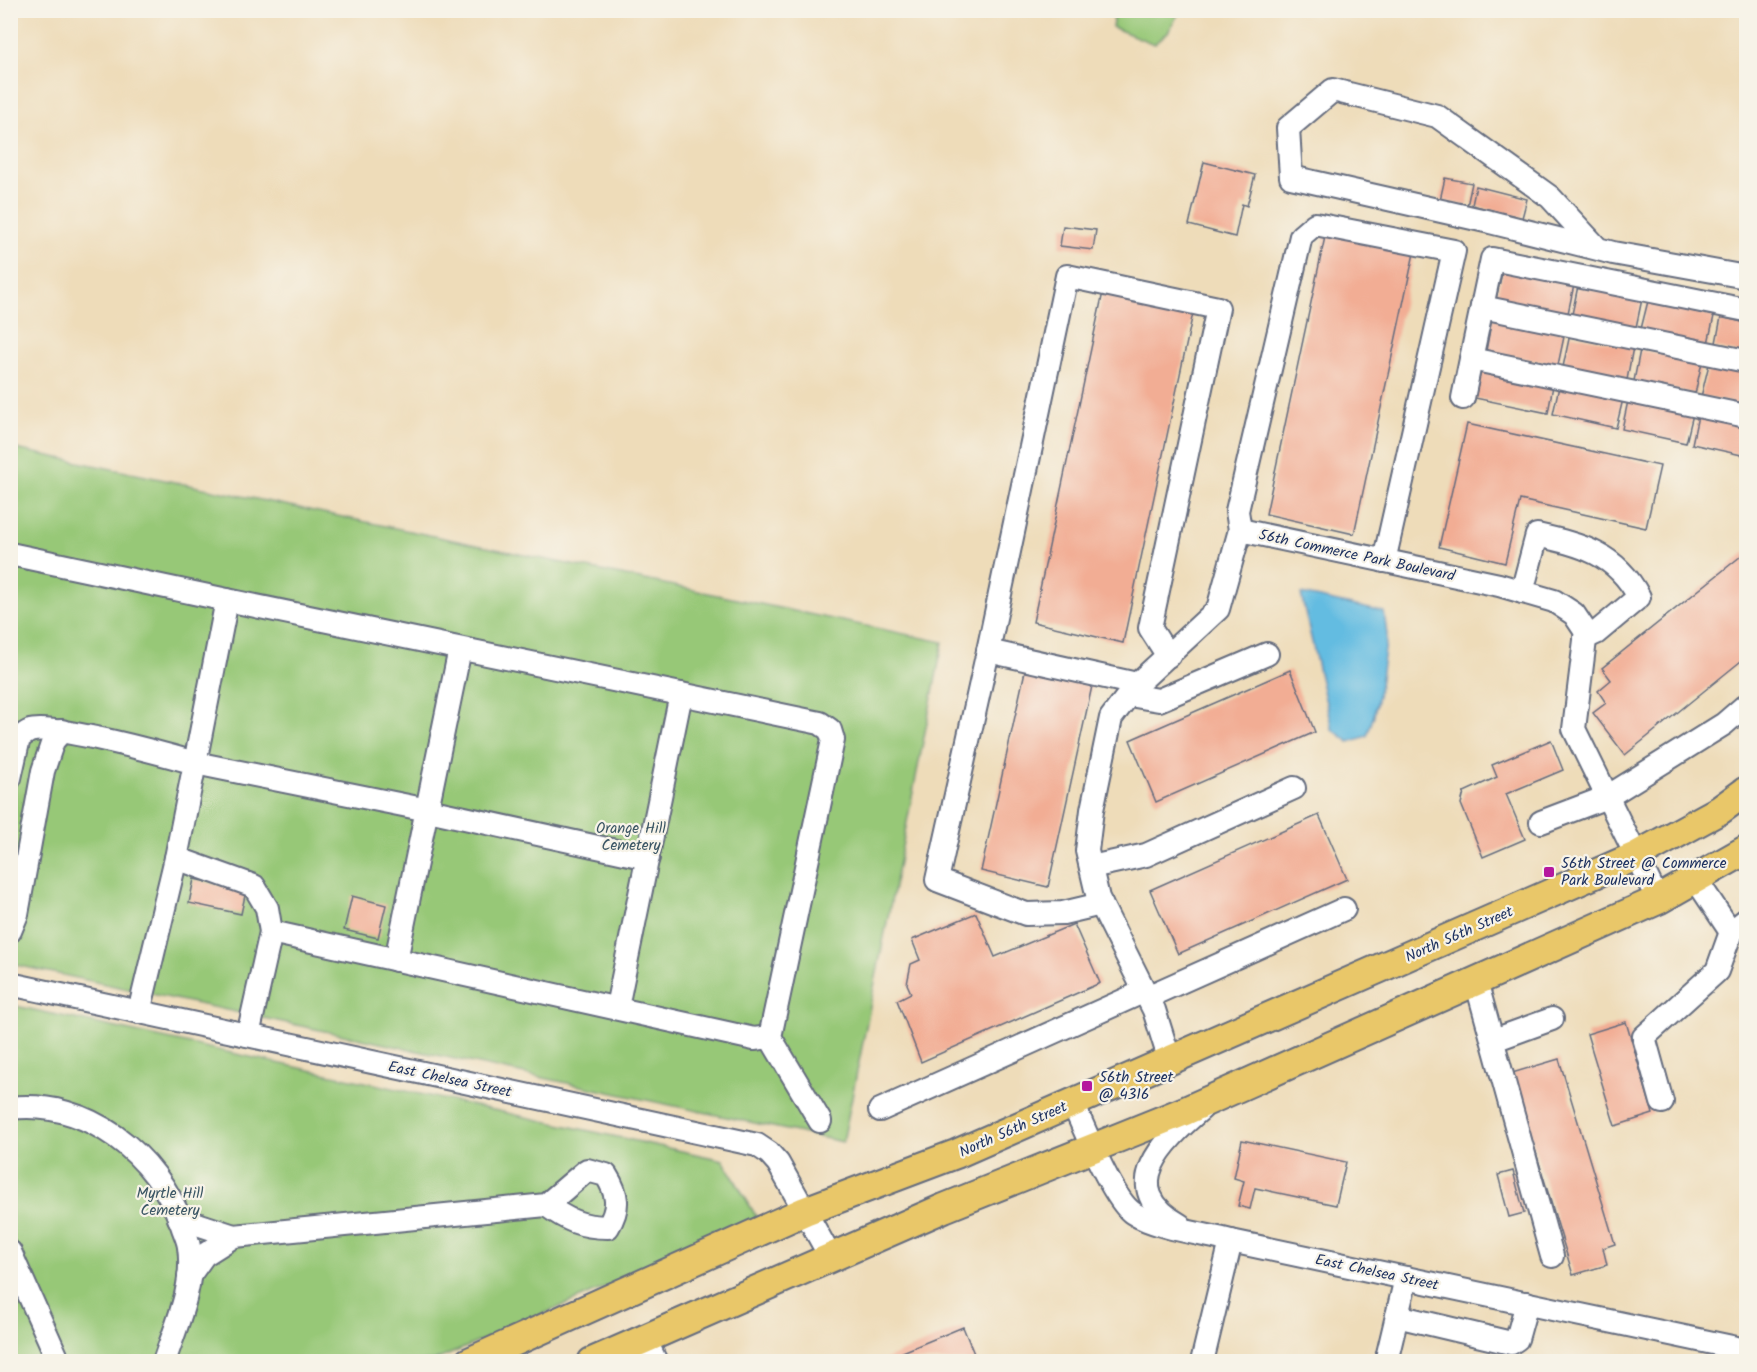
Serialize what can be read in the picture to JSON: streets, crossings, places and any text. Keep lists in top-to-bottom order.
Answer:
{
  "streets": {
    "main road": ["North 56th Street"],
    "street": ["56th Commerce Park Boulevard", "East Chelsea Street"]
  },
  "crossings": [
    ["56th Commerce Park Boulevard", "North 56th Street"],
    ["North 56th Street", "East Chelsea Street"]
  ],
  "parks": ["Orange Hill Cemetery", "Myrtle Hill Cemetery"],
  "places": {
    "transit": ["56th Street @ Commerce Park Boulevard", "56th Street @ 4316"]
  }
}
